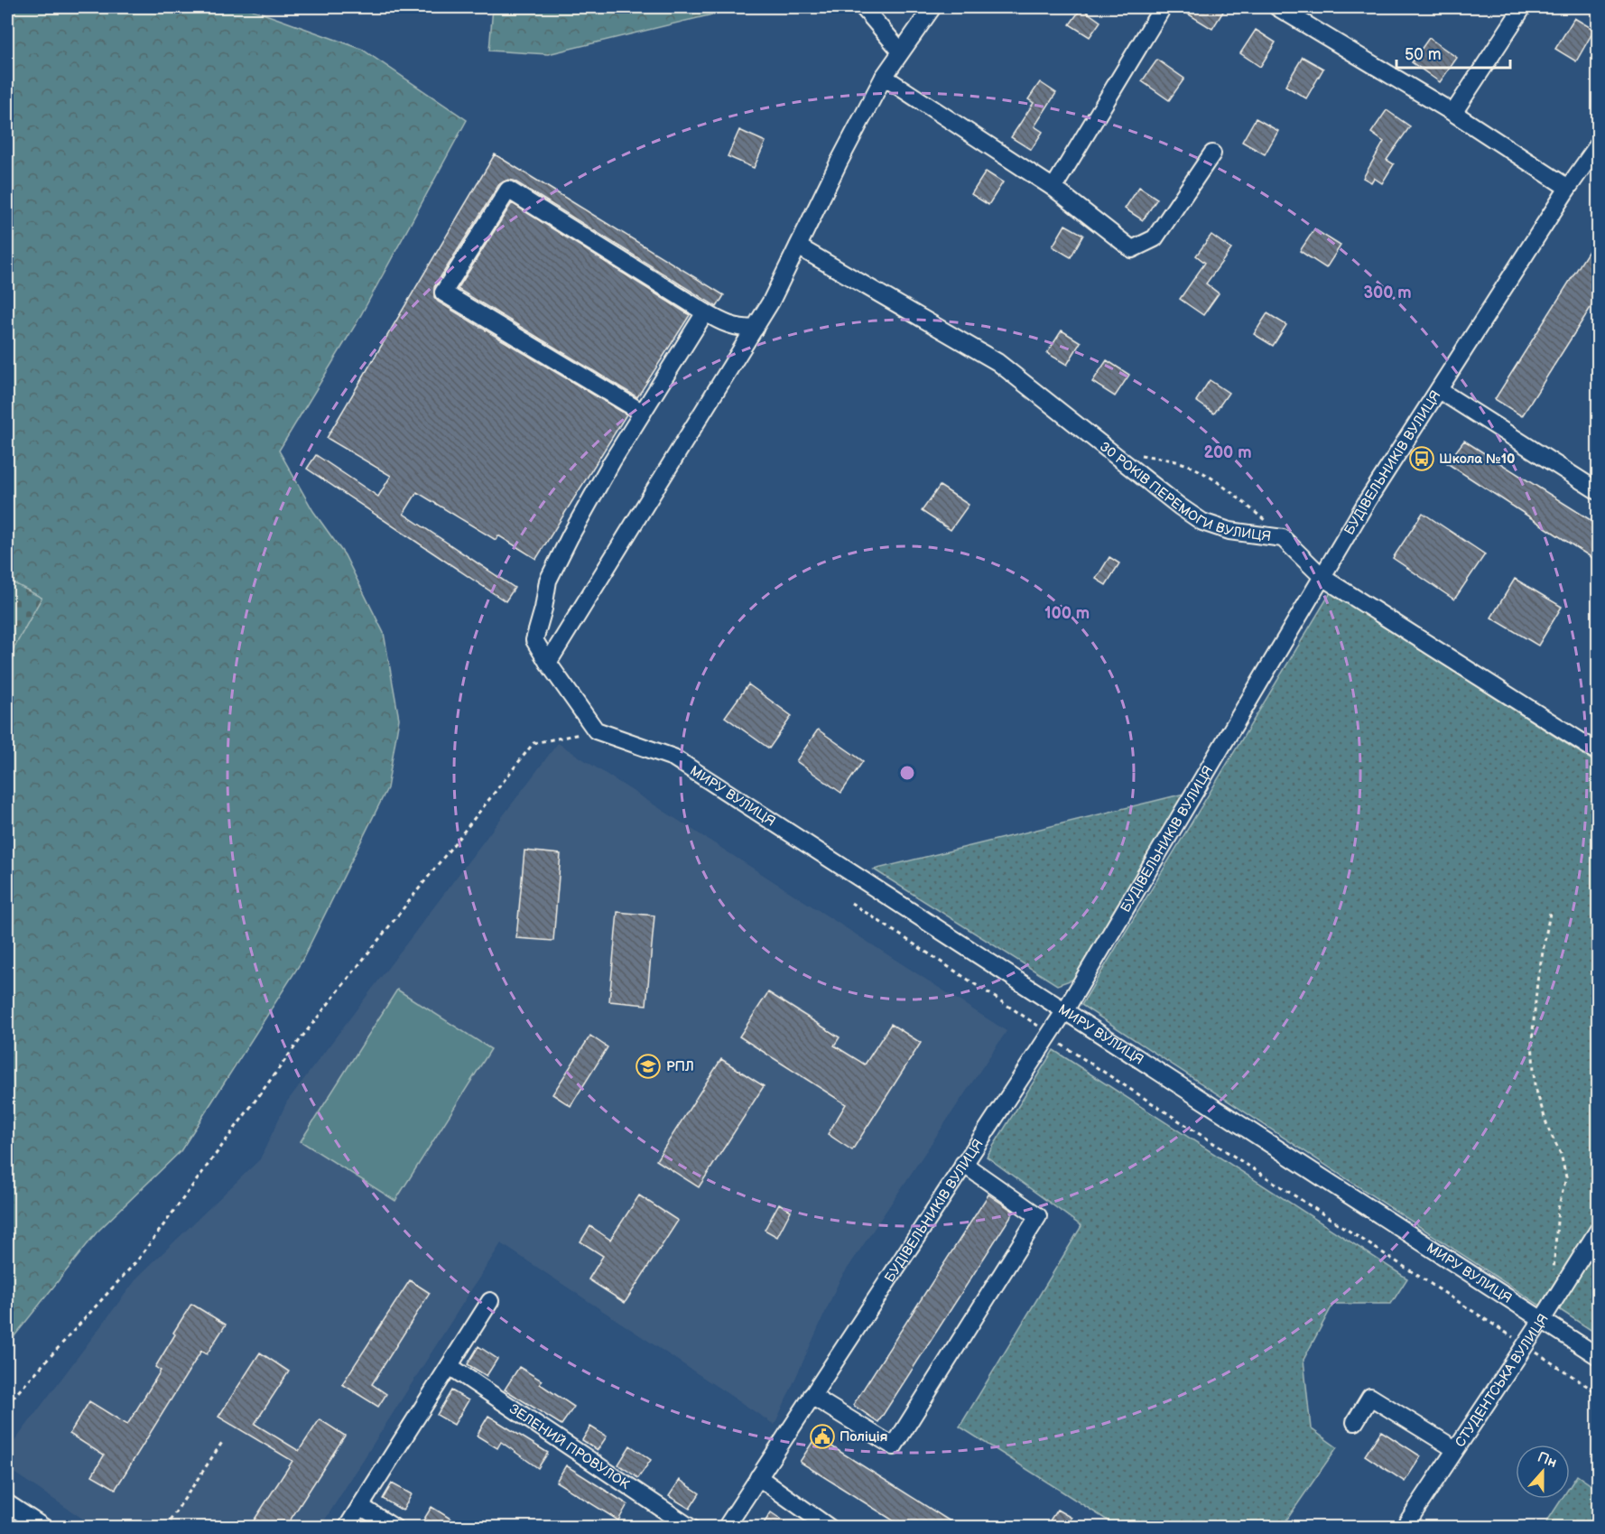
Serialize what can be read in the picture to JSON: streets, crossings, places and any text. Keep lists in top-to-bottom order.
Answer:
{
  "streets": {
    "street": [
      "БУДІВЕЛЬНИКІВ ВУЛИЦЯ",
      "30 РОКІВ ПЕРЕМОГИ ВУЛИЦЯ",
      "МИРУ ВУЛИЦЯ",
      "СТУДЕНТСЬКА ВУЛИЦЯ",
      "ЗЕЛЕНИЙ ПРОВУЛОК"
    ]
  },
  "crossings": [
    ["БУДІВЕЛЬНИКІВ ВУЛИЦЯ", "30 РОКІВ ПЕРЕМОГИ ВУЛИЦЯ"],
    ["БУДІВЕЛЬНИКІВ ВУЛИЦЯ", "МИРУ ВУЛИЦЯ"],
    ["МИРУ ВУЛИЦЯ", "СТУДЕНТСЬКА ВУЛИЦЯ"]
  ],
  "places": {
    "bus stop": ["Школа №10"],
    "school or university": ["РПЛ"],
    "public building": ["Поліція"]
  },
  "scale_bar": "50 m",
  "north": "top",
  "rings": ["300 m", "200 m", "100 m"]
}
